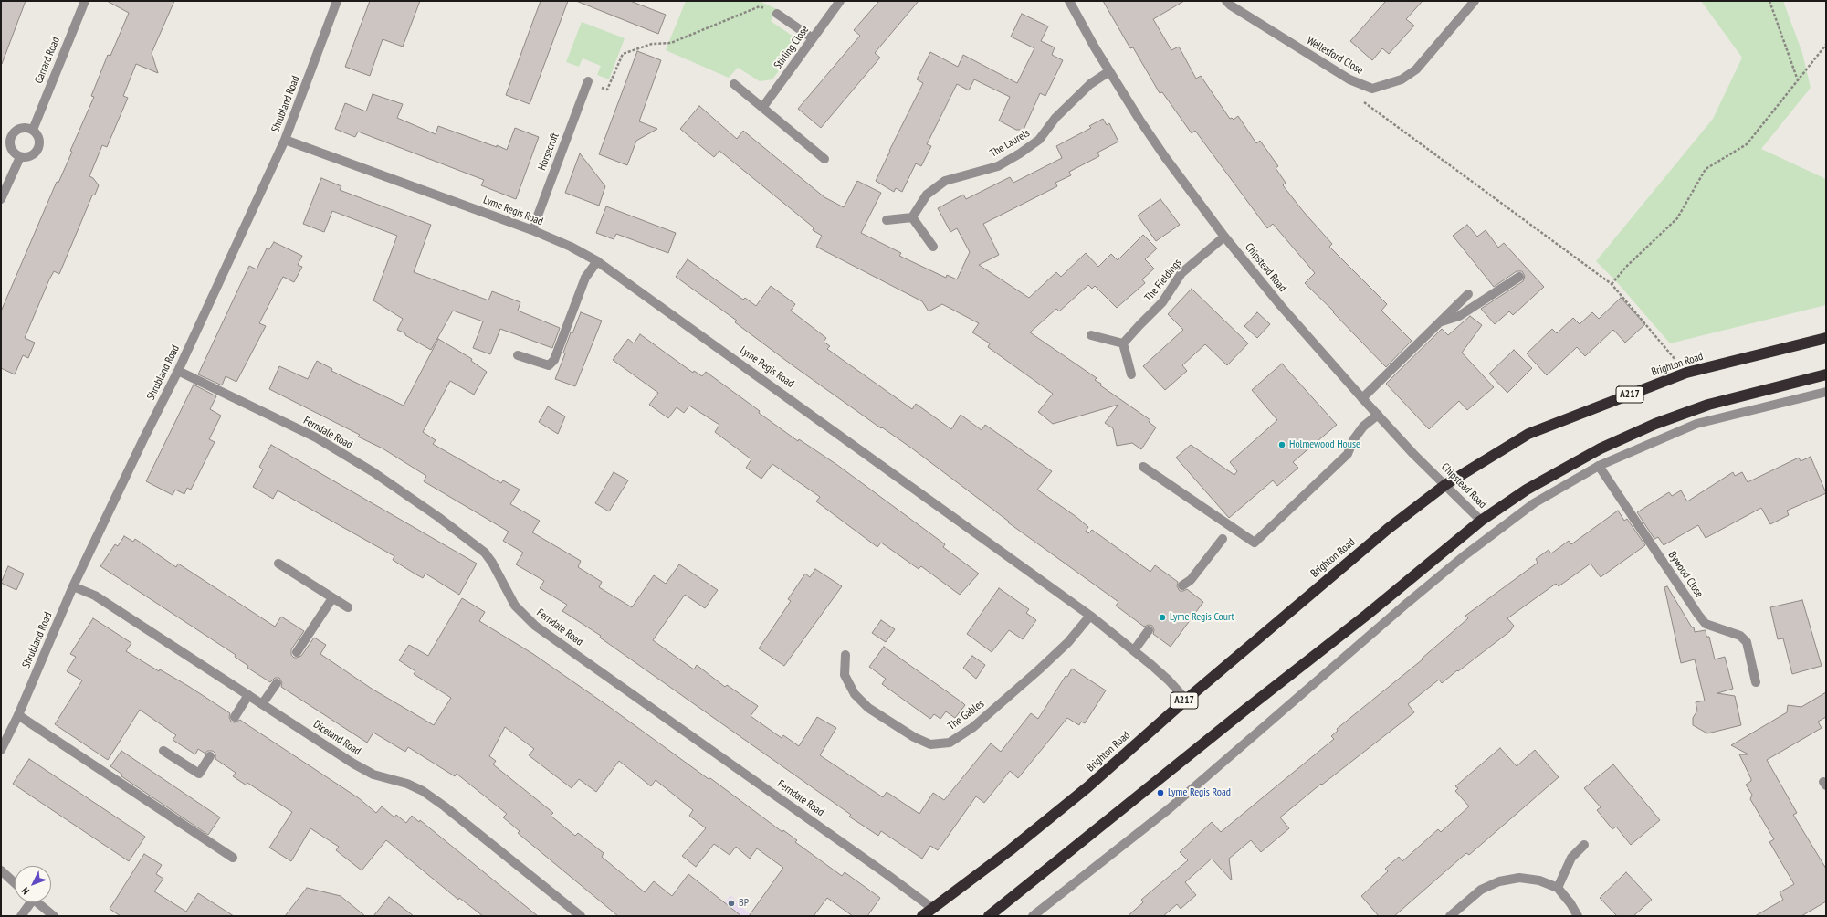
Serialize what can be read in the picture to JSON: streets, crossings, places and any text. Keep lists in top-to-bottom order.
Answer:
{
  "streets": {
    "highway": ["Brighton Road", "A217"],
    "street": [
      "Stirling Close",
      "Wellesford Close",
      "Garrard Road",
      "Shrubland Road",
      "The Laurels",
      "Horsecroft",
      "Lyme Regis Road",
      "Chipstead Road",
      "The Fieldings",
      "Ferndale Road",
      "Bywood Close",
      "The Gables",
      "Diceland Road"
    ]
  },
  "crossings": [
    ["Shrubland Road", "Lyme Regis Road"],
    ["Shrubland Road", "Ferndale Road"],
    ["Shrubland Road", "Diceland Road"],
    ["The Laurels", "Chipstead Road"],
    ["Horsecroft", "Lyme Regis Road"],
    ["Lyme Regis Road", "Brighton Road"],
    ["Lyme Regis Road", "The Gables"],
    ["Chipstead Road", "The Fieldings"],
    ["Chipstead Road", "Brighton Road"],
    ["Brighton Road", "Ferndale Road"]
  ],
  "places": [
    "Holmewood House",
    "Lyme Regis Court",
    "Lyme Regis Road",
    "BP"
  ],
  "north": "bottom left"
}
